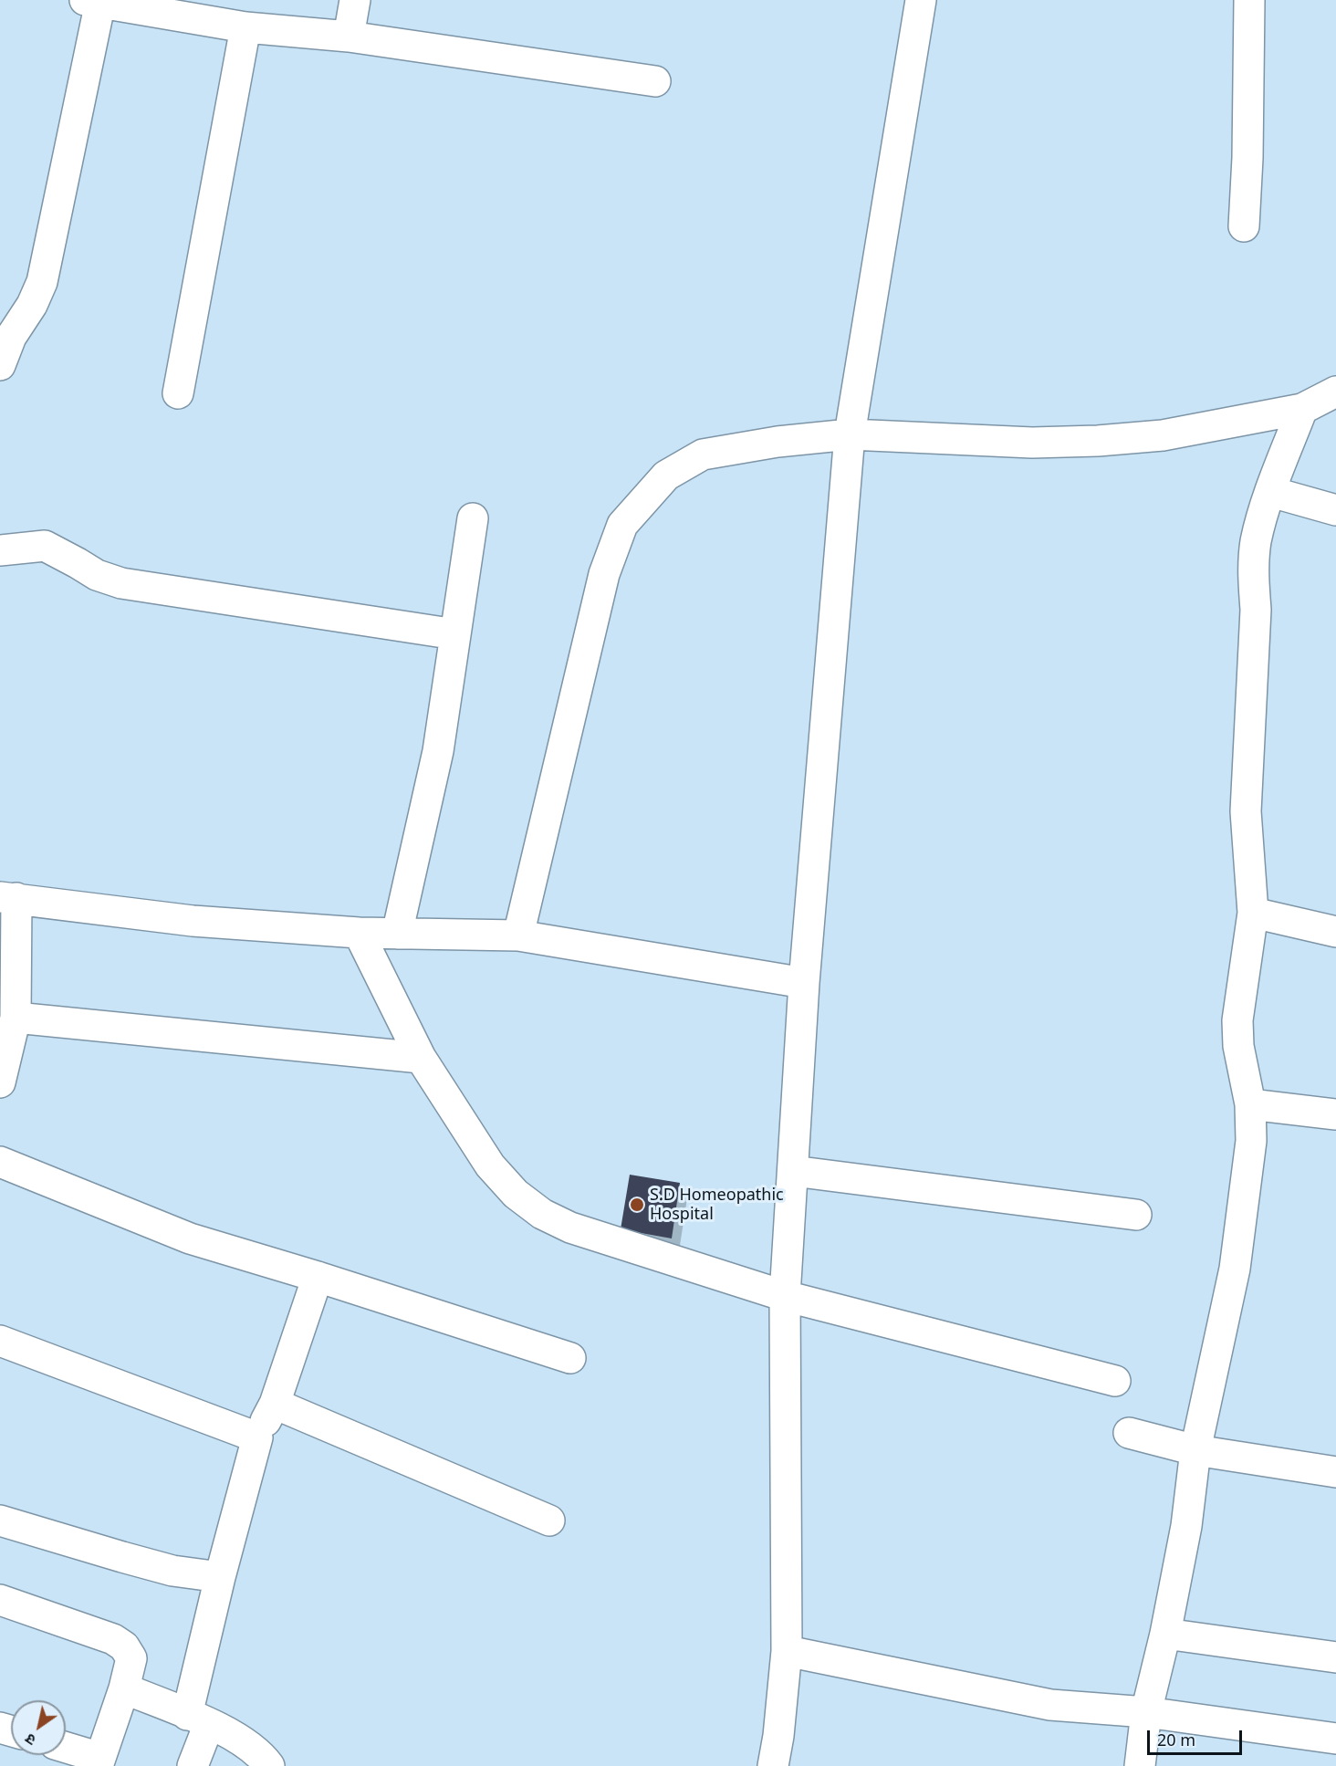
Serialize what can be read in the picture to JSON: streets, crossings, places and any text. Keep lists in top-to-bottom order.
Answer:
{
  "places": ["S.D Homeopathic Hospital"],
  "scale_bar": "20 m",
  "north": "bottom left"
}
